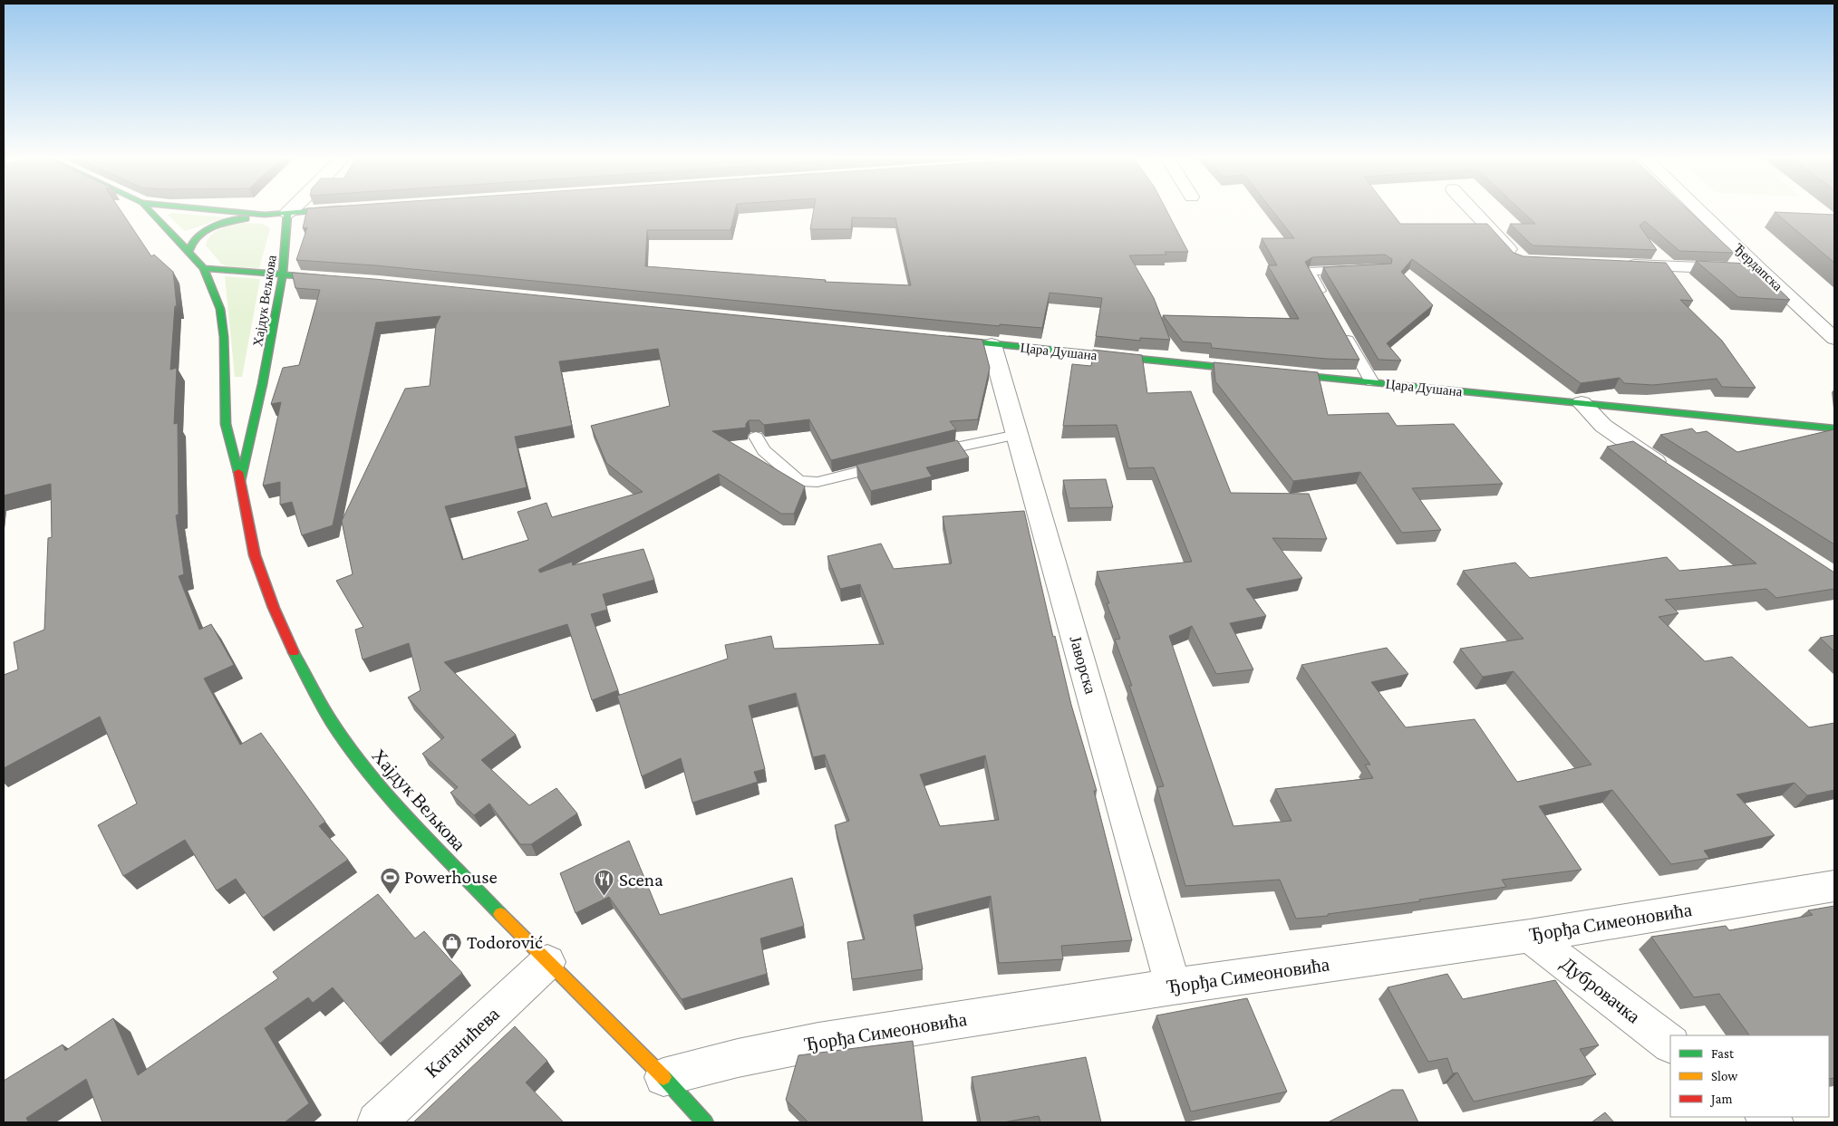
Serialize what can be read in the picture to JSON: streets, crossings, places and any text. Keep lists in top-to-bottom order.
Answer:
{
  "streets": {
    "street": [
      "Ђердапска",
      "Хајдук Вељкова",
      "Цара Душана",
      "Јаворска",
      "Ђорђа Симеоновића",
      "Дубровачка",
      "Катанићева"
    ]
  },
  "crossings": [
    ["Хајдук Вељкова", "Ђорђа Симеоновића"],
    ["Хајдук Вељкова", "Катанићева"],
    ["Цара Душана", "Јаворска"],
    ["Јаворска", "Ђорђа Симеоновића"],
    ["Ђорђа Симеоновића", "Дубровачка"]
  ],
  "places": {
    "sports": ["Powerhouse"],
    "restaurant": ["Scena"],
    "shop": ["Todorović"]
  },
  "legend": ["Fast", "Slow", "Jam"]
}
